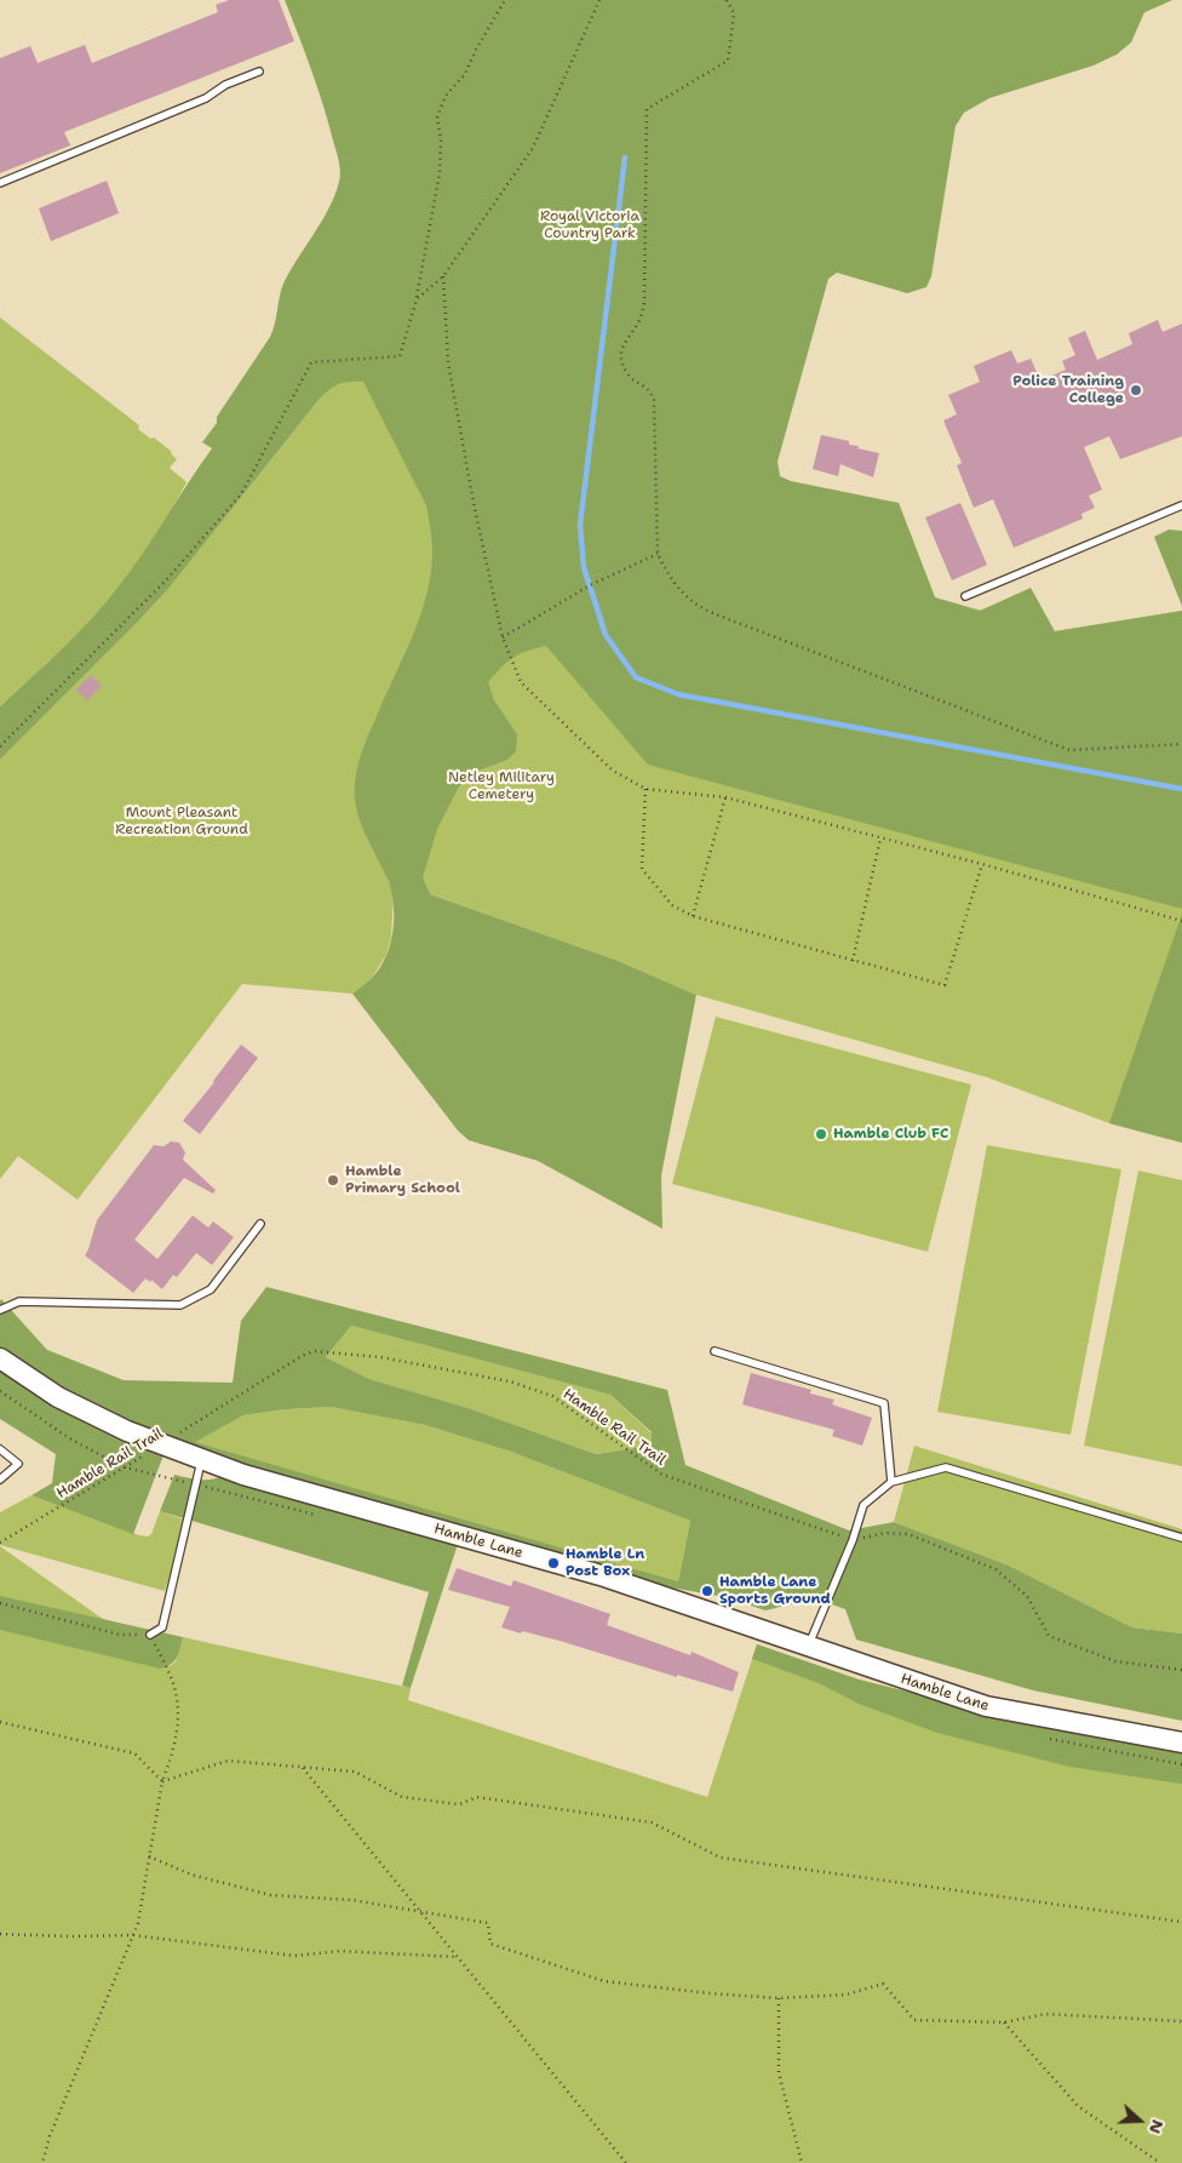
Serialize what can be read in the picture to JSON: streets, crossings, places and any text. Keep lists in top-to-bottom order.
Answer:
{
  "streets": {
    "main road": ["Hamble Lane"],
    "path": ["Hamble Rail Trail"]
  },
  "crossings": [
    ["Hamble Rail Trail", "Hamble Lane"]
  ],
  "parks": ["Royal Victoria Country Park", "Netley Military Cemetery", "Mount Pleasant Recreation Ground"],
  "places": [
    "Police Training College",
    "Hamble Club FC",
    "Hamble Primary School",
    "Hamble Ln Post Box",
    "Hamble Lane Sports Ground"
  ],
  "north": "right"
}
